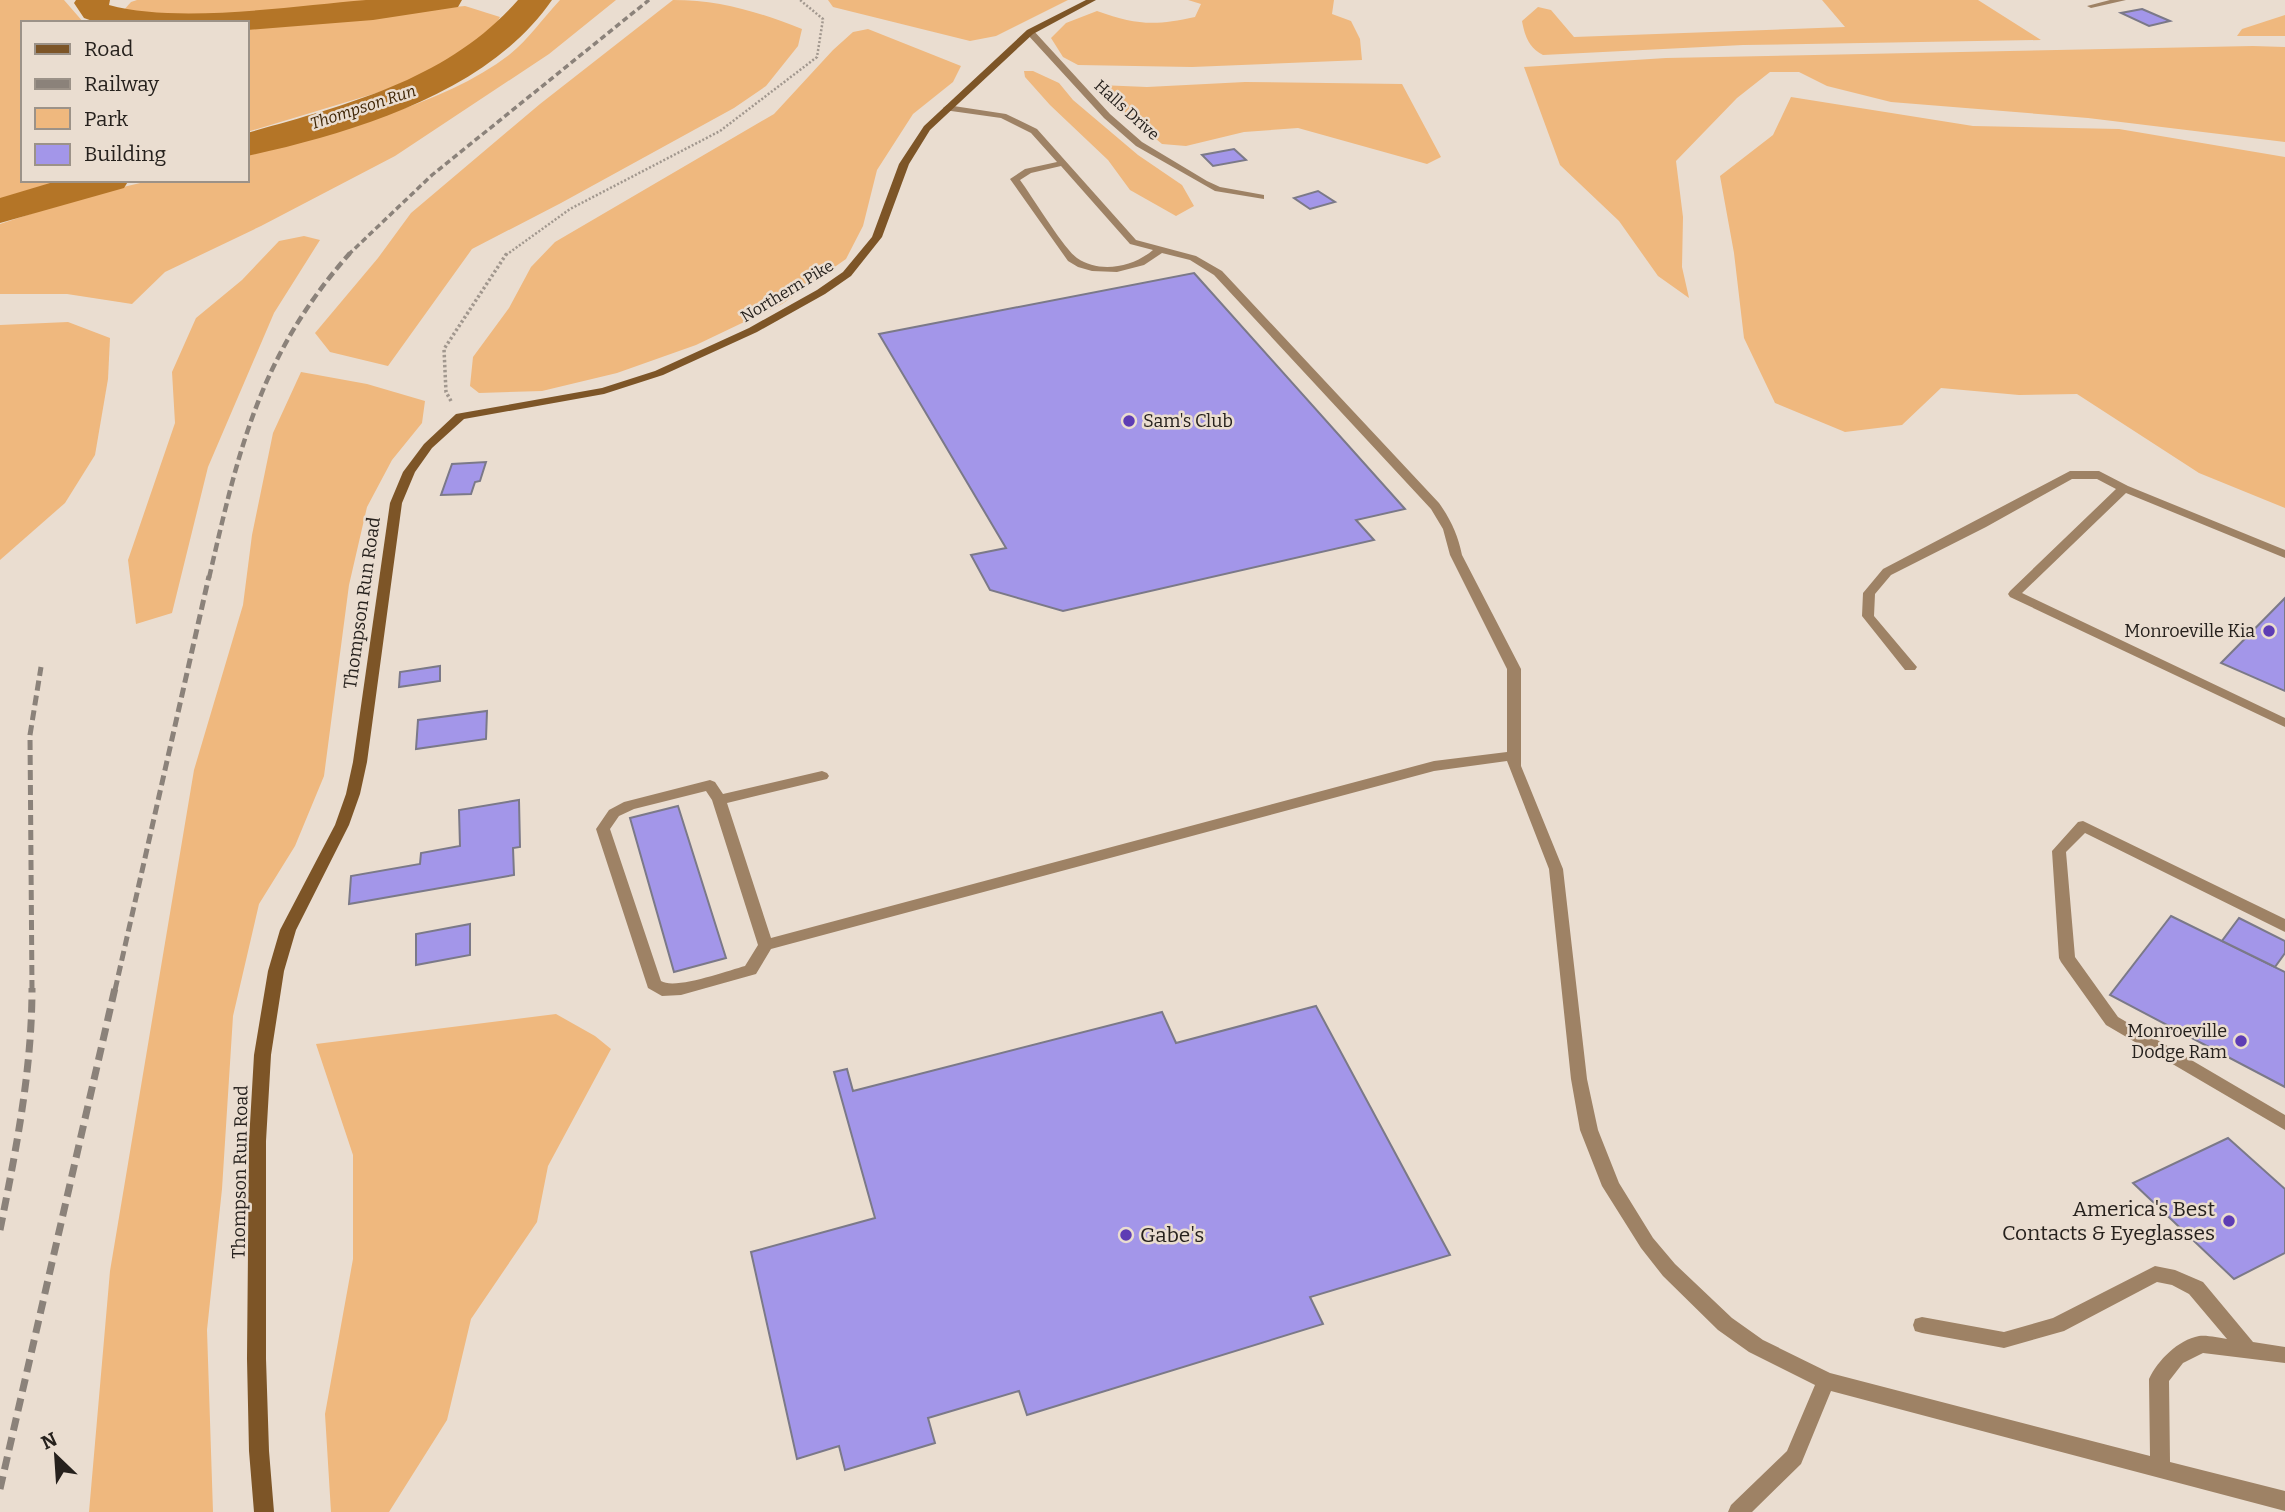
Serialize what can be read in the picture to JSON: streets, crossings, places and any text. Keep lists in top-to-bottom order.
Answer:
{
  "streets": {
    "street": ["Halls Drive", "Northern Pike", "Thompson Run Road"]
  },
  "crossings": [
    ["Halls Drive", "Northern Pike"],
    ["Northern Pike", "Thompson Run Road"]
  ],
  "water": ["Thompson Run"],
  "places": [
    "Sam's Club",
    "Monroeville Kia",
    "Monroeville Dodge Ram",
    "America's Best Contacts & Eyeglasses",
    "Gabe's"
  ],
  "legend": [
    "Road",
    "Railway",
    "Park",
    "Building"
  ],
  "north": "top left"
}
